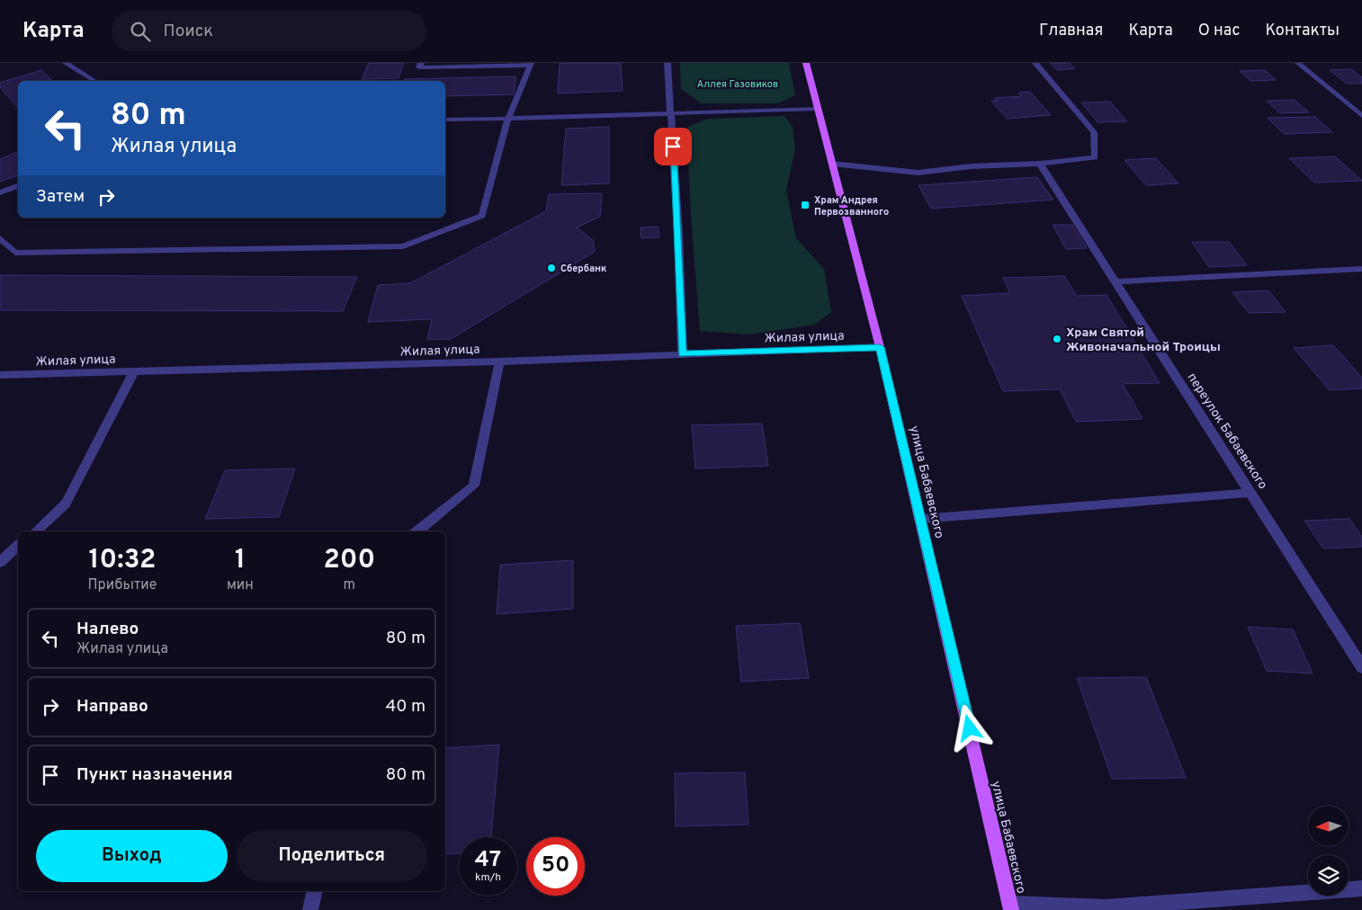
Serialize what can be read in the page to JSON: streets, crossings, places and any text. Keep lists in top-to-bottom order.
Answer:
{
  "streets": {
    "main road": ["улица Бабаевского"],
    "street": ["Жилая улица", "переулок Бабаевского"]
  },
  "crossings": [
    ["Жилая улица", "улица Бабаевского"]
  ],
  "parks": ["Аллея Газовиков"],
  "places": {
    "transit": ["Храм Андрея Первозванного"],
    "other": ["Сбербанк", "Храм Святой Живоначальной Троицы"]
  },
  "north": "left",
  "page": {
    "header": "Карта",
    "search": "Поиск",
    "nav": [
      "Главная",
      "Карта",
      "О нас",
      "Контакты"
    ],
    "turn": ["80 m", "Жилая улица"],
    "then": "Затем",
    "eta": [
      "10:32",
      "Прибытие",
      "1",
      "мин",
      "200",
      "m"
    ],
    "list": [
      {
        "name": "Налево",
        "note": "Жилая улица",
        "value": "80 m"
      },
      {
        "name": "Направо",
        "value": "40 m"
      },
      {
        "name": "Пункт назначения",
        "value": "80 m"
      }
    ],
    "buttons": ["Выход", "Поделиться"],
    "speed": "47 km/h",
    "limit": "50"
  }
}
